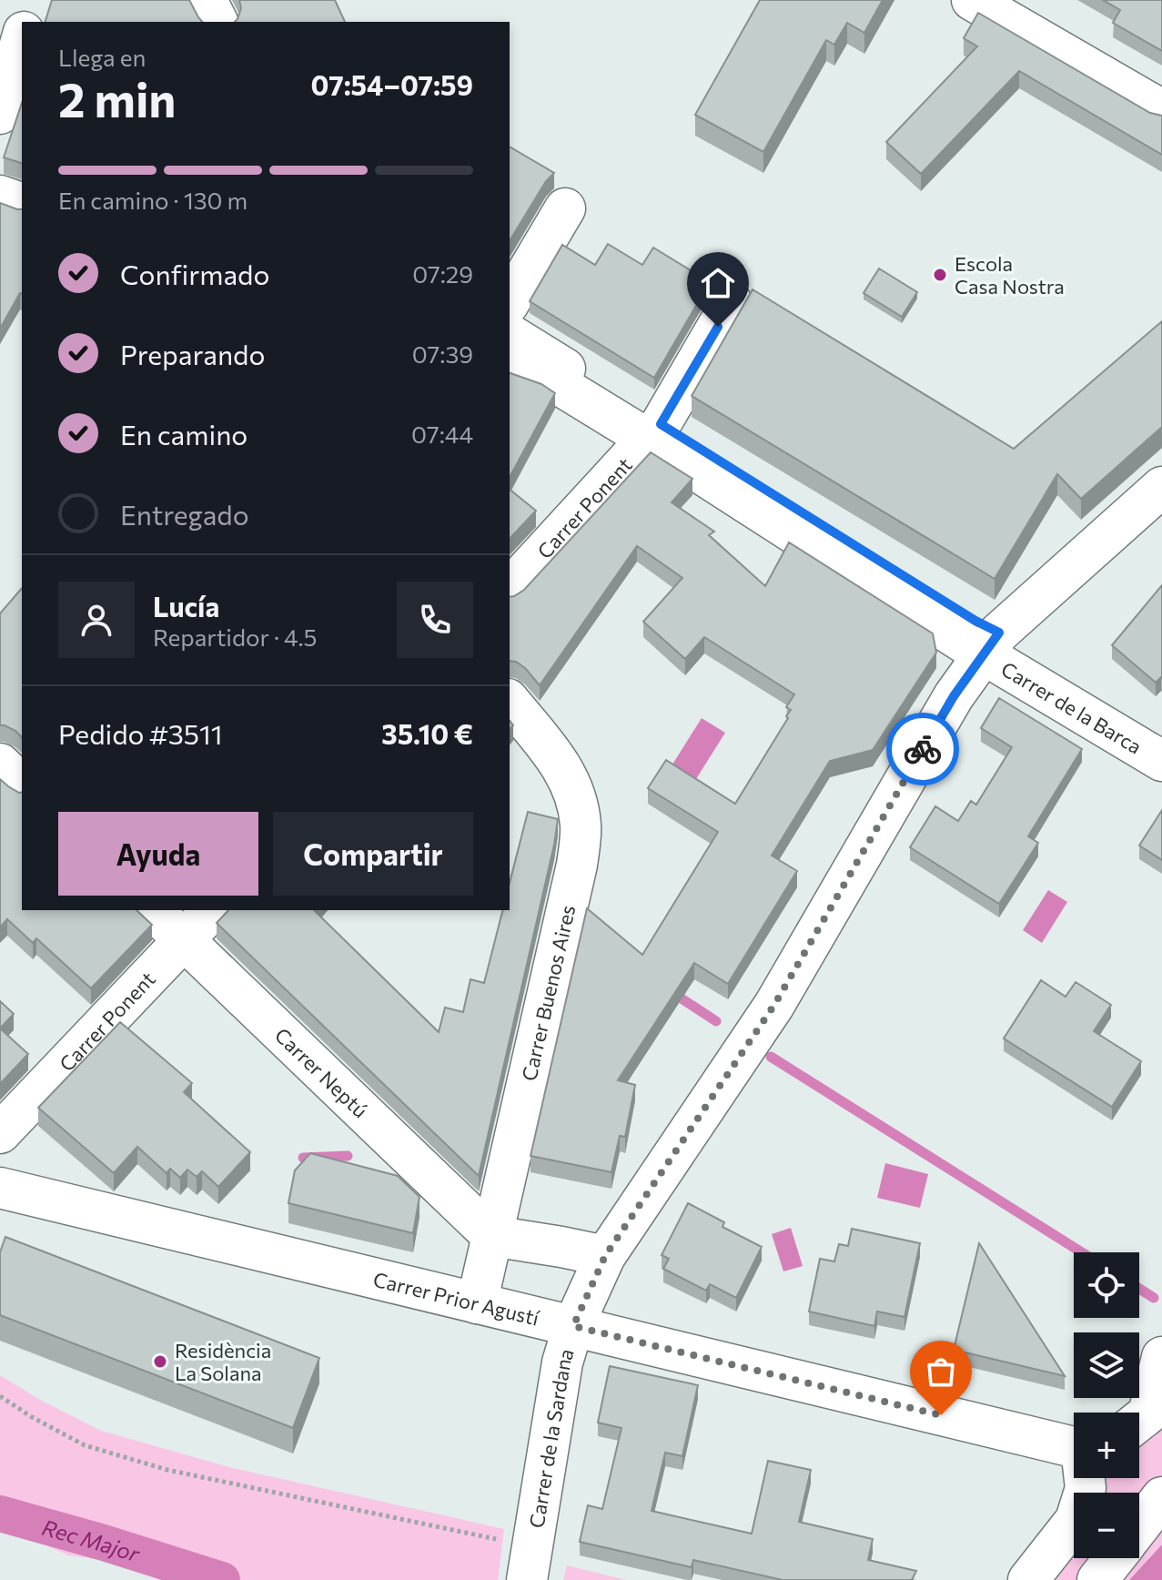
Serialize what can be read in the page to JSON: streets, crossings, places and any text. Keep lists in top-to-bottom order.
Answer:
{
  "streets": {
    "street": [
      "Carrer Ponent",
      "Carrer de la Barca",
      "Carrer Buenos Aires",
      "Carrer Neptú",
      "Carrer Prior Agustí",
      "Carrer de la Sardana"
    ]
  },
  "crossings": [
    ["Carrer Ponent", "Carrer de la Barca"],
    ["Carrer Ponent", "Carrer Neptú"],
    ["Carrer de la Barca", "Carrer de la Sardana"],
    ["Carrer Buenos Aires", "Carrer Neptú"],
    ["Carrer Buenos Aires", "Carrer Prior Agustí"],
    ["Carrer Prior Agustí", "Carrer de la Sardana"]
  ],
  "water": ["Rec Major"],
  "places": ["Escola Casa Nostra", "Residència La Solana"],
  "page": {
    "heading": ["2 min", "Llega en", "07:54–07:59"],
    "panel": [
      "Lucía",
      "Repartidor · 4.5",
      "Pedido #3511",
      "35.10 €"
    ],
    "bar": "En camino · 130 m",
    "list": [
      ["Confirmado", "07:29"],
      ["Preparando", "07:39"],
      ["En camino", "07:44"],
      "Entregado"
    ],
    "buttons": ["Ayuda", "Compartir"],
    "map_buttons": ["+", "−"]
  }
}
